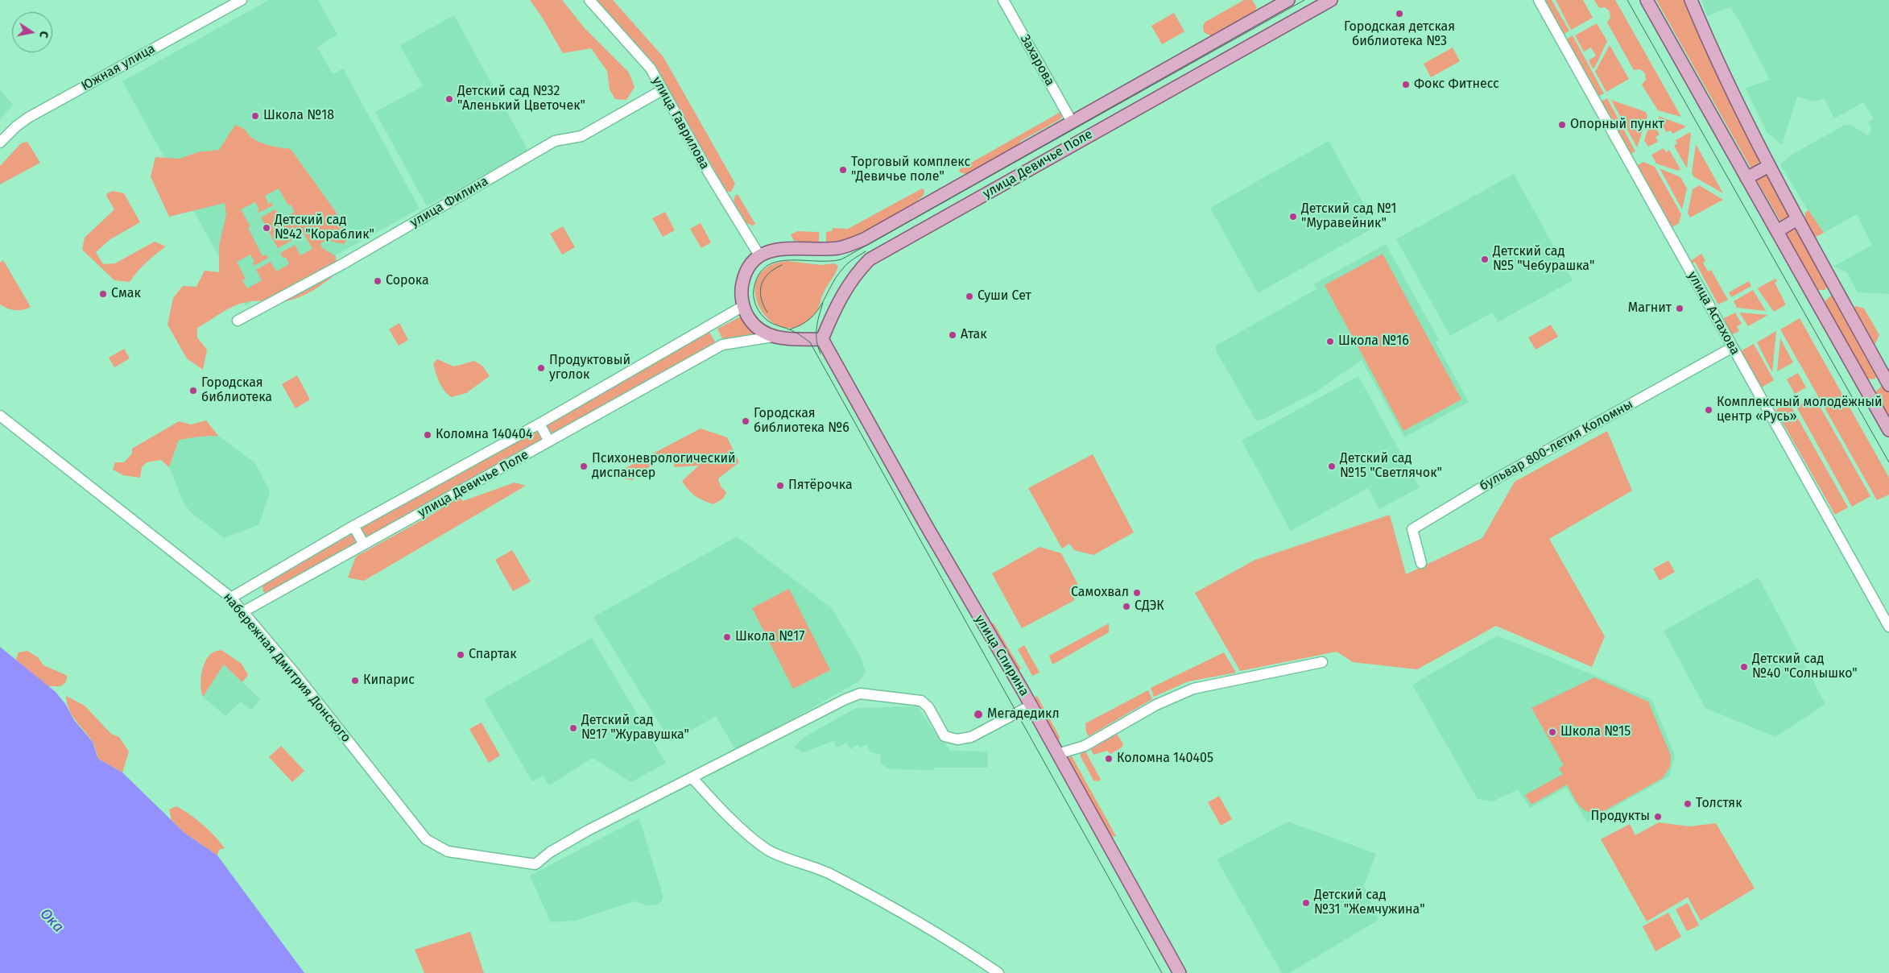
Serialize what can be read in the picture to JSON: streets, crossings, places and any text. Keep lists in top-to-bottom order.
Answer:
{
  "streets": {
    "main road": ["улица Девичье Поле", "улица Спирина"],
    "street": [
      "Захарова",
      "Южная улица",
      "улица Гаврилова",
      "улица Филина",
      "улица Астахова",
      "бульвар 800-летия Коломны",
      "набережная Дмитрия Донского"
    ]
  },
  "crossings": [
    ["Захарова", "улица Девичье Поле"],
    ["улица Гаврилова", "улица Девичье Поле"],
    ["улица Гаврилова", "улица Филина"],
    ["улица Девичье Поле", "улица Спирина"],
    ["улица Девичье Поле", "набережная Дмитрия Донского"],
    ["улица Астахова", "бульвар 800-летия Коломны"]
  ],
  "water": ["Ока"],
  "places": [
    "Городская детская библиотека №3",
    "Фокс Фитнесс",
    "Детский сад №32 \"Аленький Цветочек\"",
    "Школа №18",
    "Опорный пункт",
    "Торговый комплекс \"Девичье поле\"",
    "Детский сад №1 \"Муравейник\"",
    "Детский сад №42 \"Кораблик\"",
    "Детский сад №5 \"Чебурашка\"",
    "Сорока",
    "Смак",
    "Суши Сет",
    "Магнит",
    "Атак",
    "Школа №16",
    "Продуктовый уголок",
    "Городская библиотека",
    "Комплексный молодёжный центр «Русь»",
    "Городская библиотека №6",
    "Коломна 140404",
    "Психоневрологический диспансер",
    "Детский сад №15 \"Светлячок\"",
    "Пятёрочка",
    "Самохвал",
    "СДЭК",
    "Школа №17",
    "Спартак",
    "Детский сад №40 \"Солнышко\"",
    "Кипарис",
    "Мегадедикл",
    "Детский сад №17 \"Журавушка\"",
    "Школа №15",
    "Коломна 140405",
    "Толстяк",
    "Продукты",
    "Детский сад №31 \"Жемчужина\""
  ],
  "north": "right"
}
